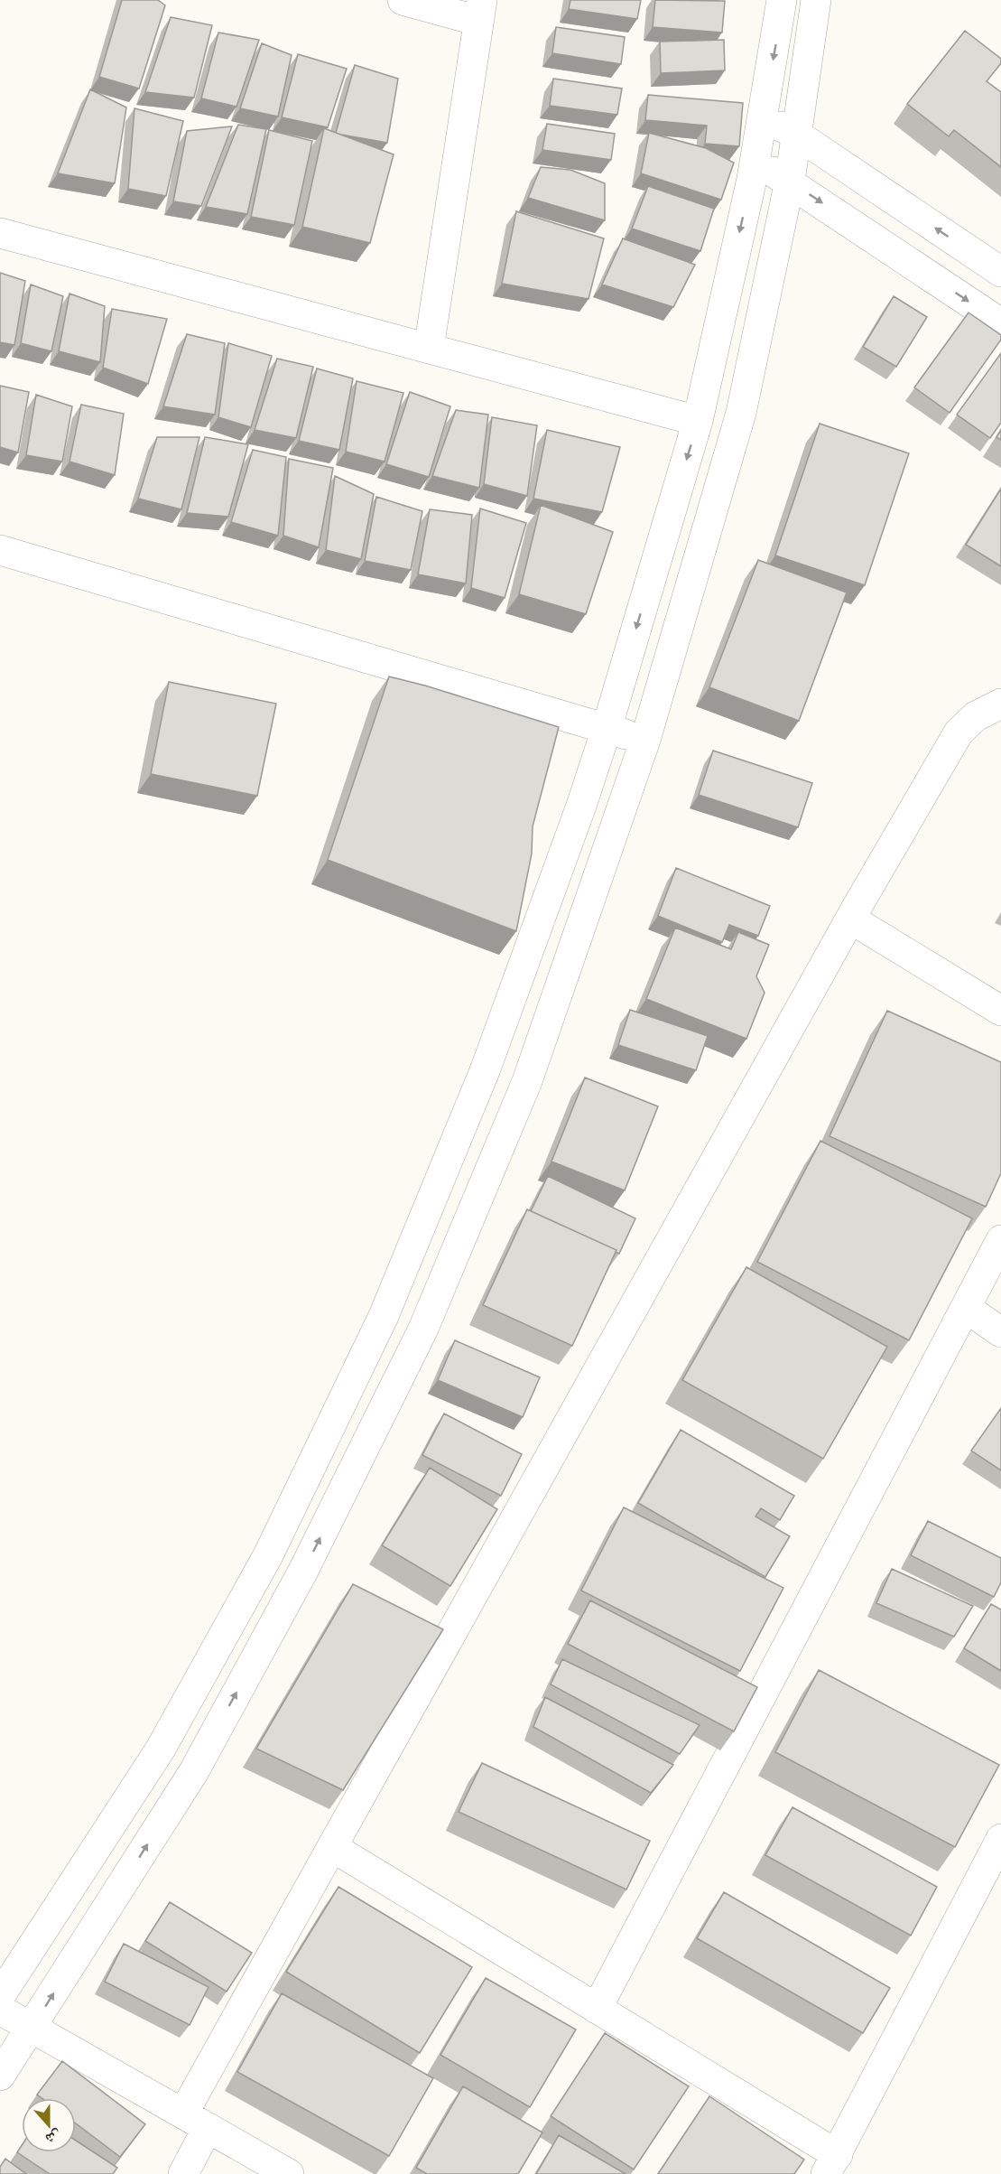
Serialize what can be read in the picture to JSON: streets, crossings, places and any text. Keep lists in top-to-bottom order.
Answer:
{
  "north": "bottom"
}
